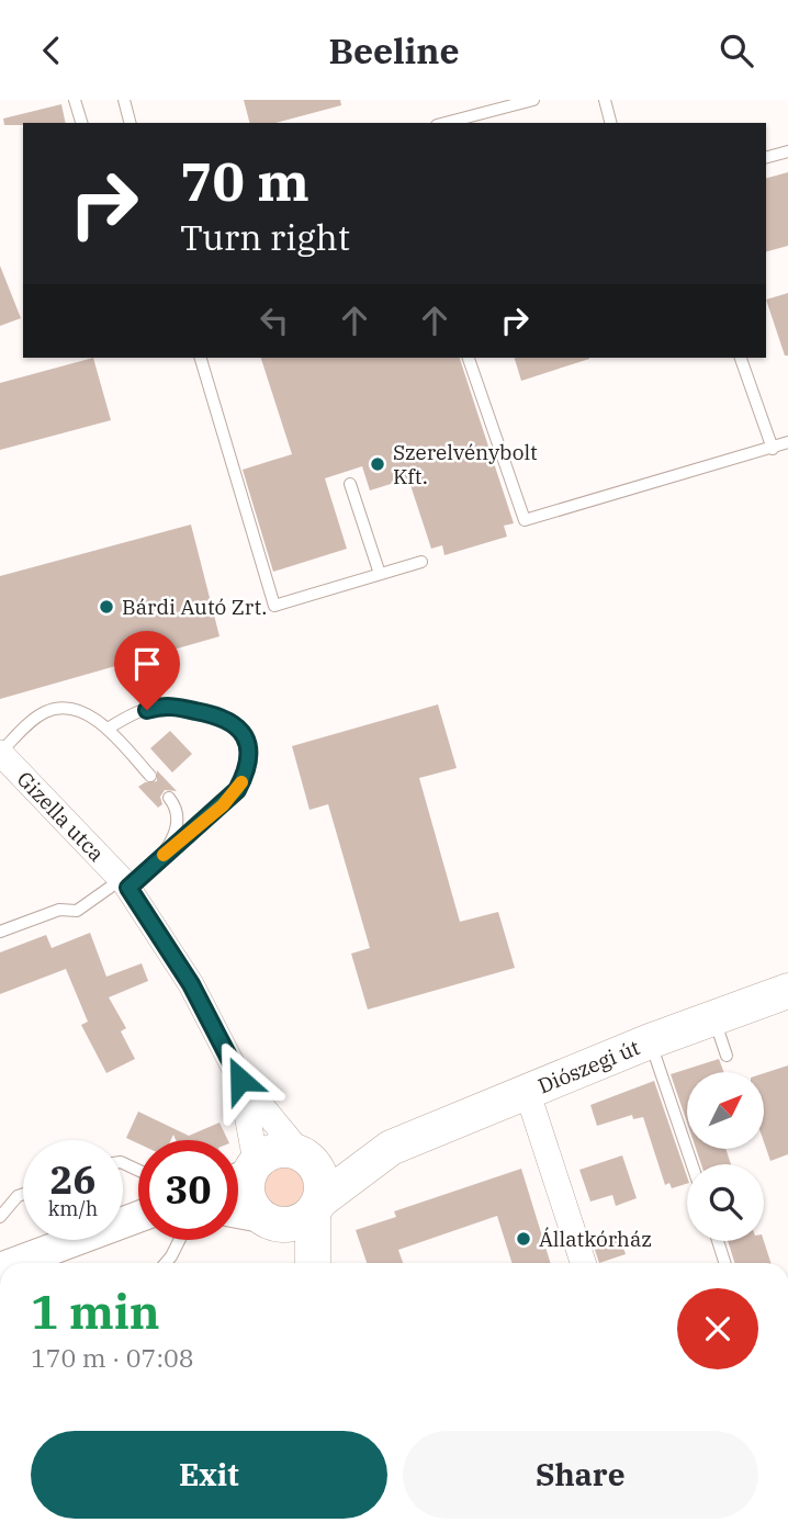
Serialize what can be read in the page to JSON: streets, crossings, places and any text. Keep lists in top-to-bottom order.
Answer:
{
  "streets": {
    "main road": ["Diószegi út"],
    "street": ["Gizella utca"]
  },
  "crossings": [
    ["Gizella utca", "Diószegi út"]
  ],
  "places": ["Szerelvénybolt Kft.", "Bárdi Autó Zrt.", "Állatkórház"],
  "north": "top right",
  "page": {
    "header": "Beeline",
    "turn": ["70 m", "Turn right"],
    "speed": "26 km/h",
    "limit": "30",
    "heading": ["1 min", "170 m · 07:08"],
    "buttons": ["Exit", "Share"]
  }
}
